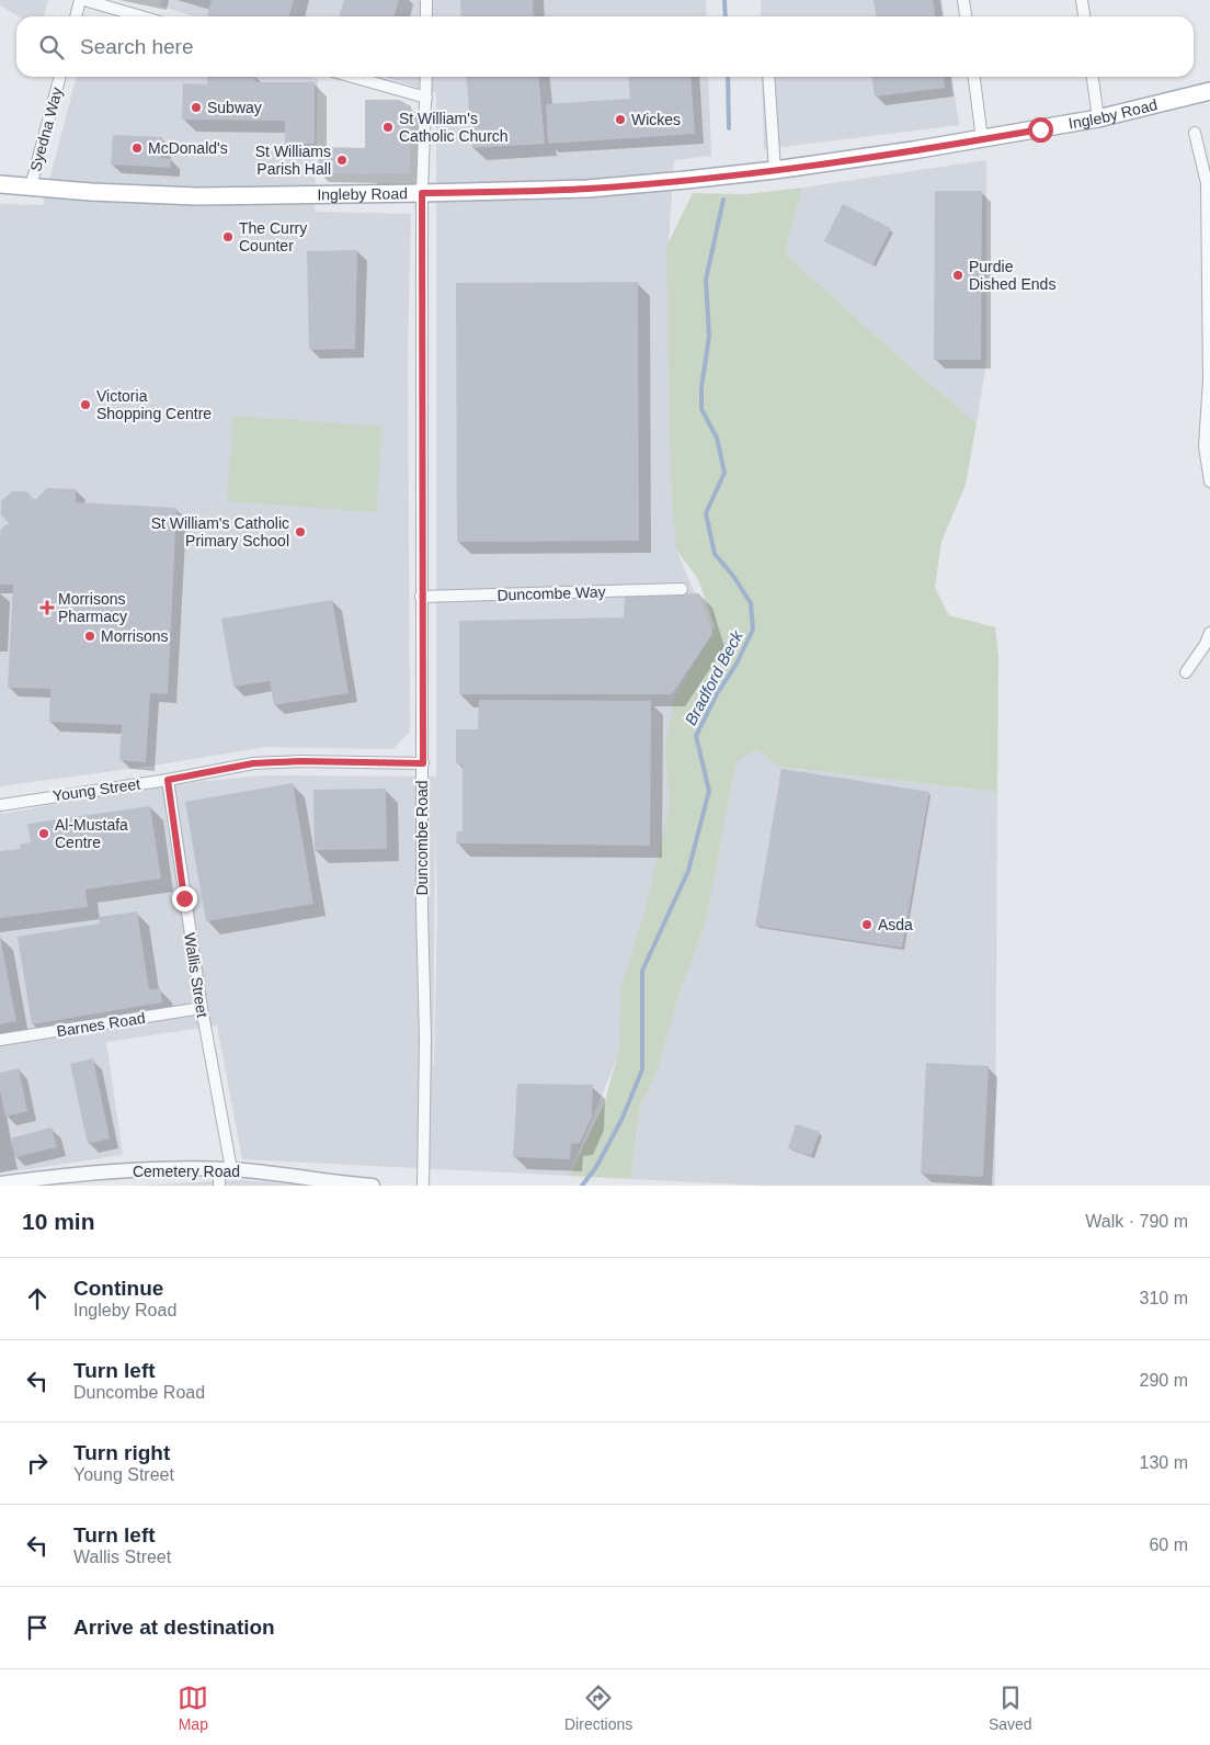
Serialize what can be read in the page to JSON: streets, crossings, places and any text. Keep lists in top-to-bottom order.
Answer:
{
  "streets": {
    "main road": ["Ingleby Road"],
    "street": [
      "Syedna Way",
      "Duncombe Way",
      "Young Street",
      "Duncombe Road",
      "Wallis Street",
      "Barnes Road",
      "Cemetery Road"
    ]
  },
  "crossings": [
    ["Ingleby Road", "Syedna Way"],
    ["Ingleby Road", "Duncombe Road"],
    ["Duncombe Way", "Duncombe Road"],
    ["Young Street", "Duncombe Road"],
    ["Young Street", "Wallis Street"],
    ["Wallis Street", "Barnes Road"],
    ["Wallis Street", "Cemetery Road"]
  ],
  "water": ["Bradford Beck"],
  "places": {
    "other": [
      "Subway",
      "Wickes",
      "St William's Catholic Church",
      "McDonald's",
      "St Williams Parish Hall",
      "The Curry Counter",
      "Purdie Dished Ends",
      "Victoria Shopping Centre",
      "St William's Catholic Primary School",
      "Morrisons",
      "Al-Mustafa Centre",
      "Asda"
    ],
    "health": ["Morrisons Pharmacy"]
  },
  "page": {
    "search": "Search here",
    "heading": ["10 min", "Walk · 790 m"],
    "list": [
      ["Continue", "Ingleby Road", "310 m"],
      ["Turn left", "Duncombe Road", "290 m"],
      ["Turn right", "Young Street", "130 m"],
      ["Turn left", "Wallis Street", "60 m"],
      "Arrive at destination"
    ],
    "nav": ["Map", "Directions", "Saved"]
  }
}
